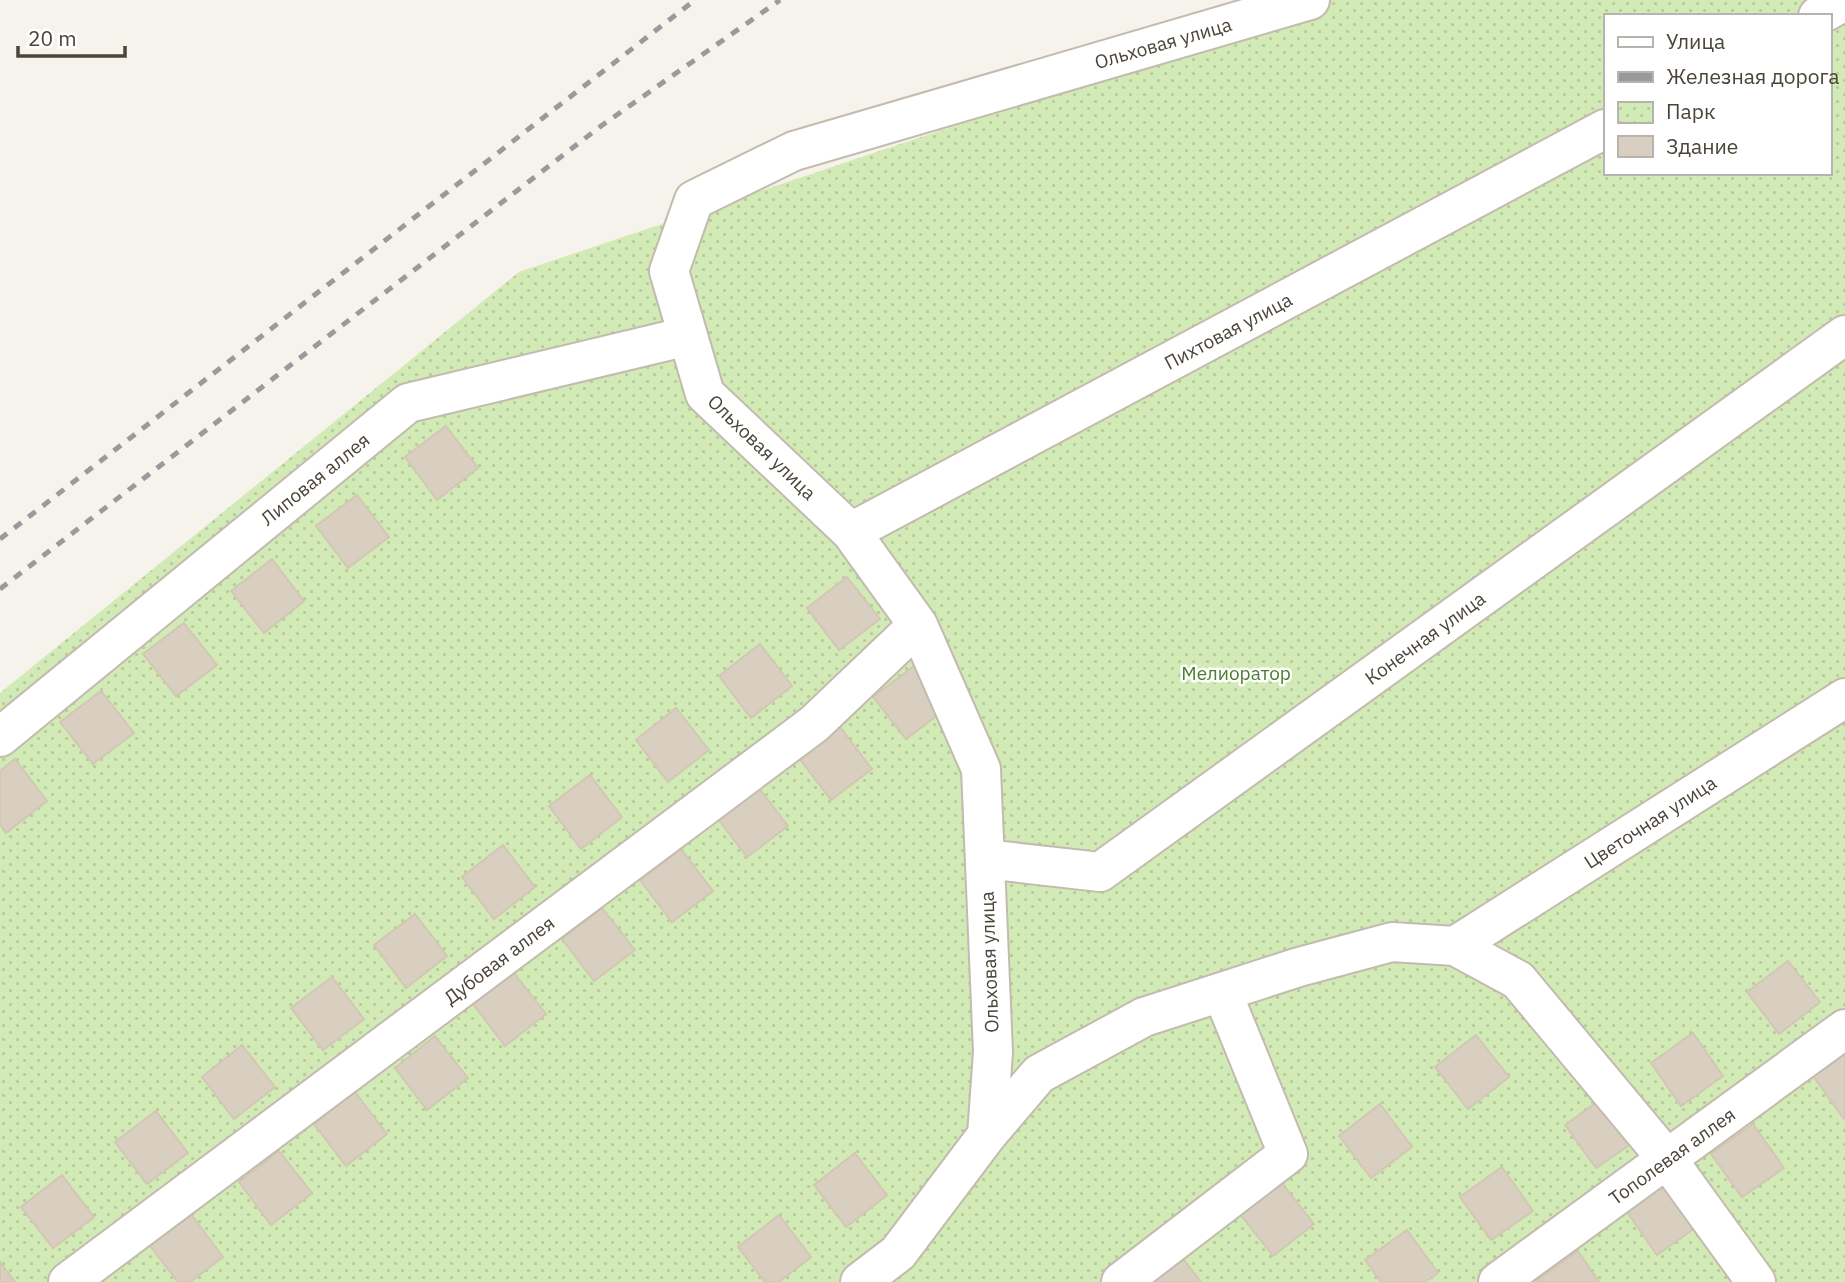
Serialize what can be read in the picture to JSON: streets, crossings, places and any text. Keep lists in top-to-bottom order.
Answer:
{
  "streets": {
    "street": [
      "Ольховая улица",
      "Пихтовая улица",
      "Липовая аллея",
      "Конечная улица",
      "Цветочная улица",
      "Дубовая аллея",
      "Тополевая аллея"
    ]
  },
  "crossings": [
    ["Ольховая улица", "Пихтовая улица"],
    ["Ольховая улица", "Липовая аллея"],
    ["Ольховая улица", "Конечная улица"],
    ["Ольховая улица", "Дубовая аллея"]
  ],
  "parks": ["Мелиоратор"],
  "legend": [
    "Улица",
    "Железная дорога",
    "Парк",
    "Здание"
  ],
  "scale_bar": "20 m"
}
